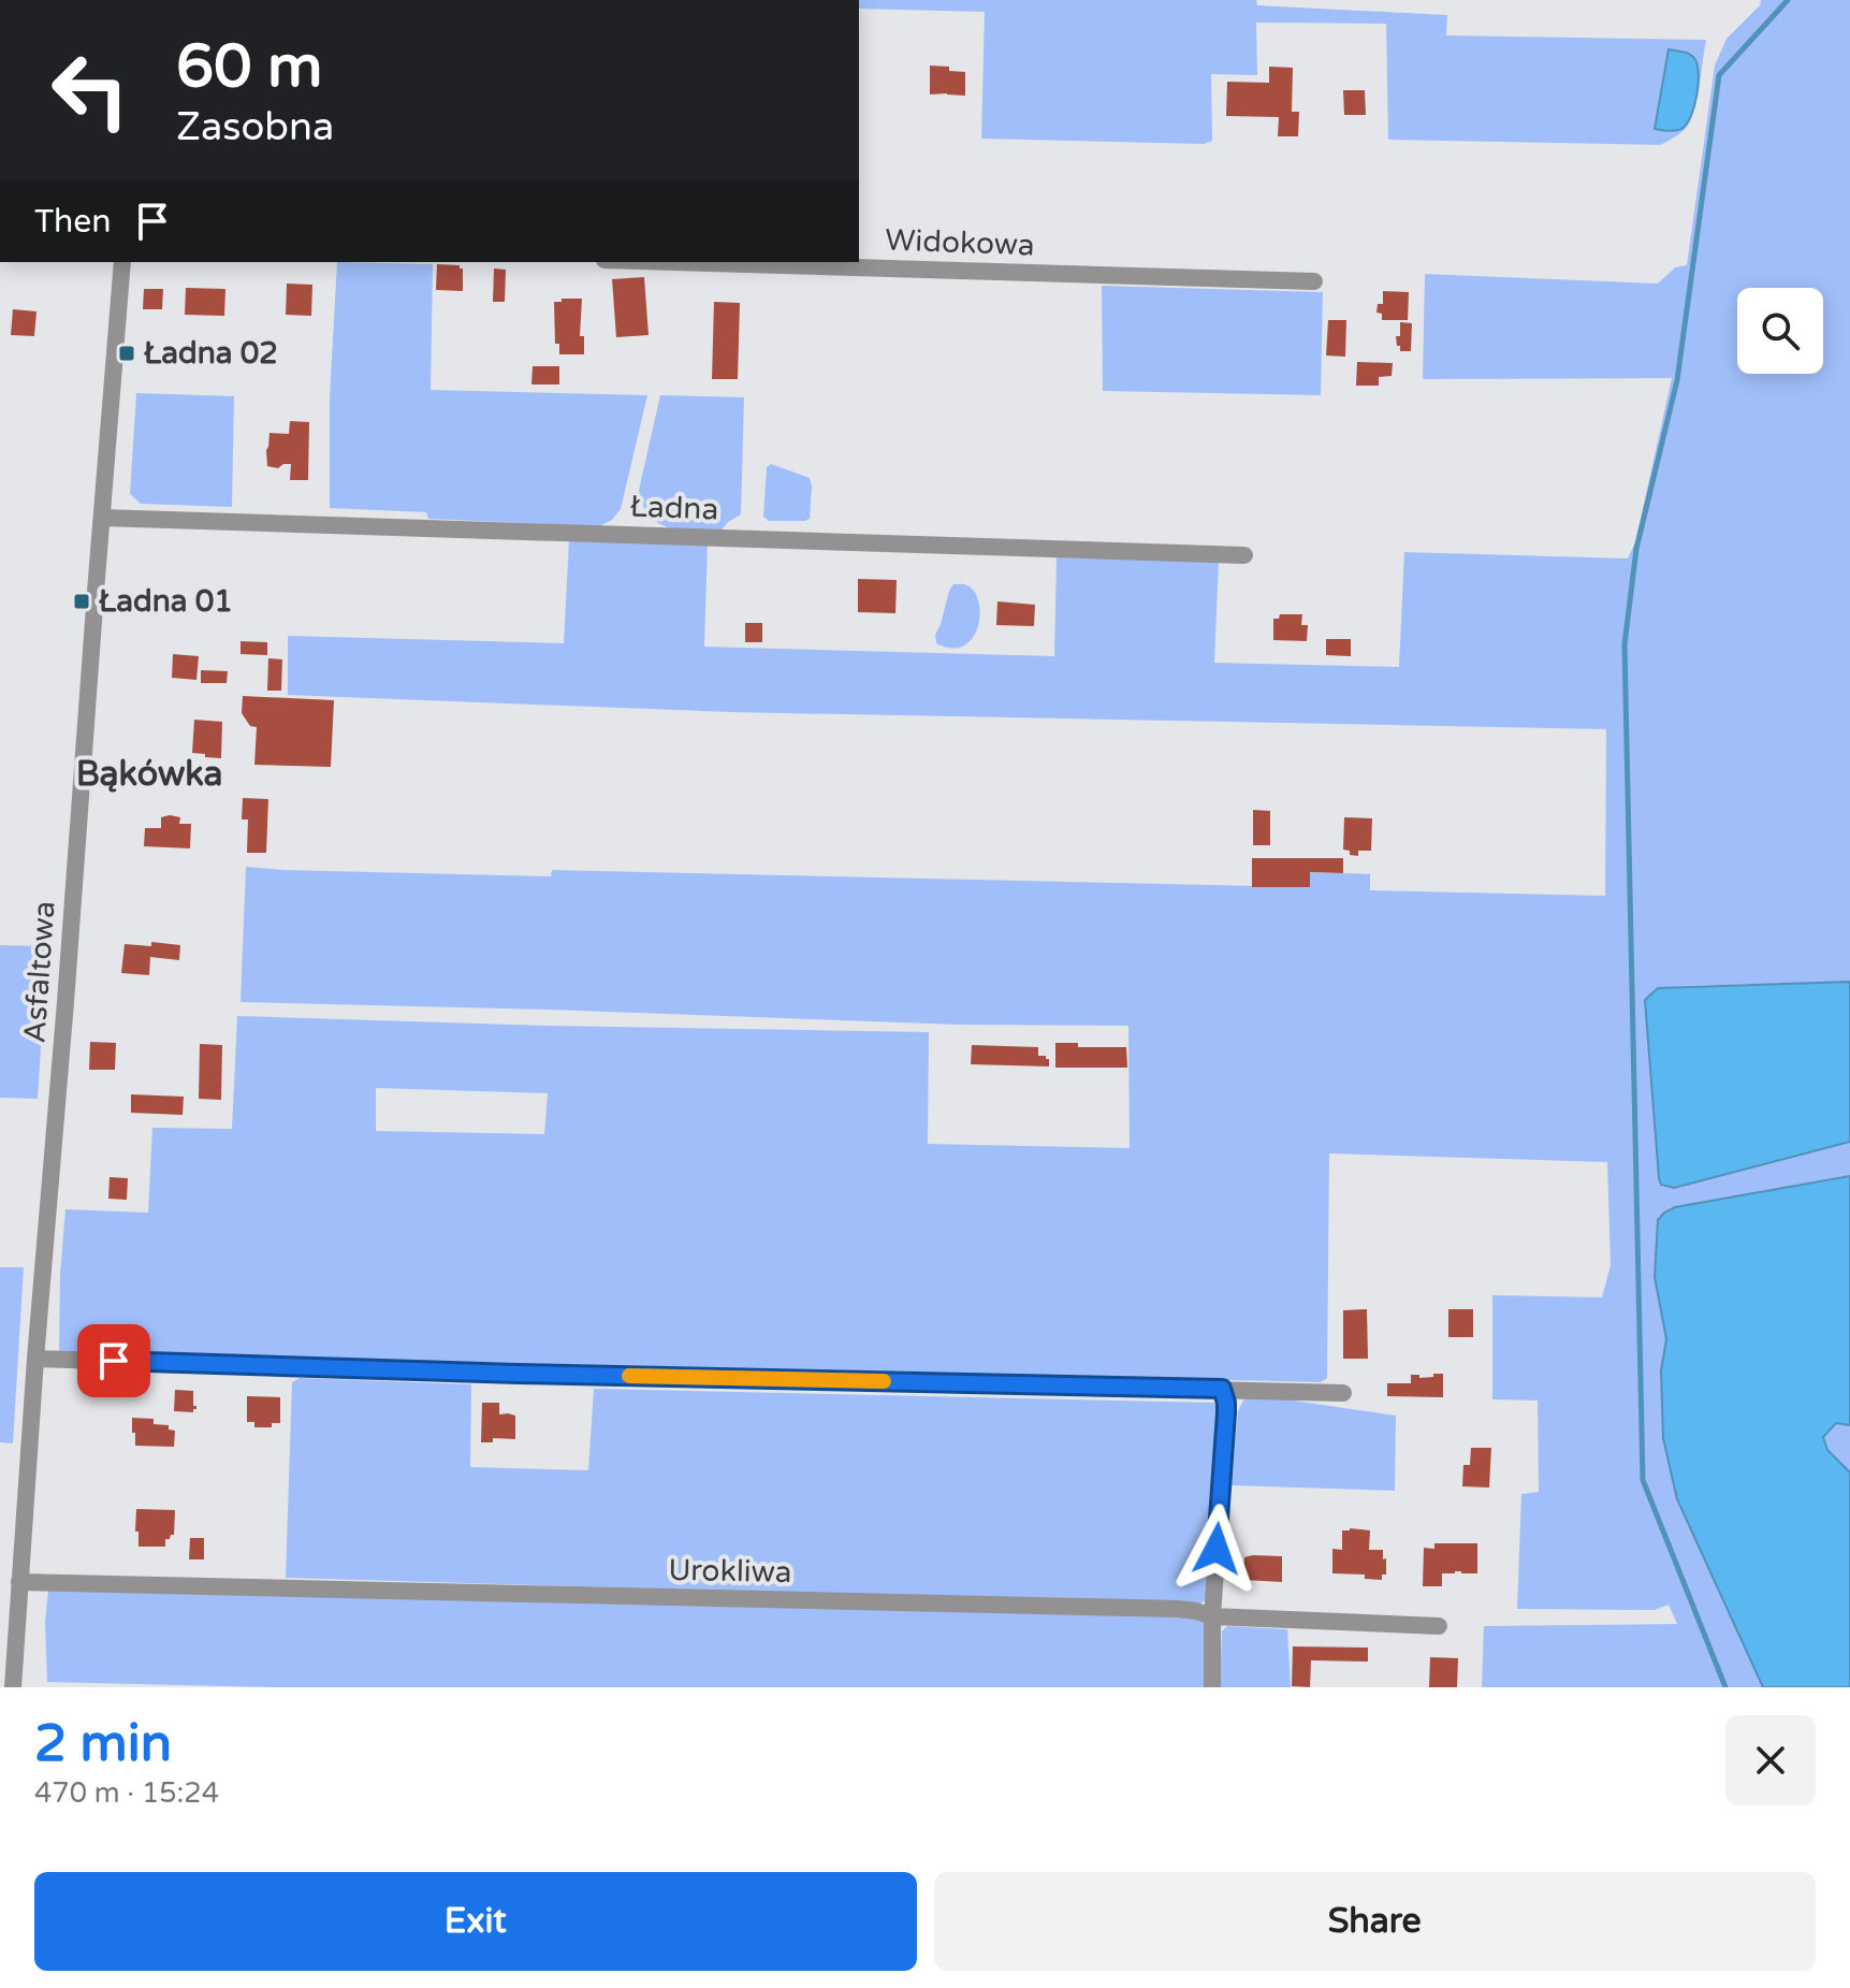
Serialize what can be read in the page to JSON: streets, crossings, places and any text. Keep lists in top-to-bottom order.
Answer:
{
  "streets": {
    "street": [
      "Widokowa",
      "Ładna",
      "Asfaltowa",
      "Urokliwa"
    ]
  },
  "crossings": [
    ["Ładna", "Asfaltowa"],
    ["Asfaltowa", "Urokliwa"]
  ],
  "districts": ["Bąkówka"],
  "places": {
    "transit": ["Ładna 02", "Ładna 01"]
  },
  "page": {
    "turn": ["60 m", "Zasobna"],
    "then": "Then",
    "heading": ["2 min", "470 m · 15:24"],
    "buttons": ["Exit", "Share"]
  }
}
